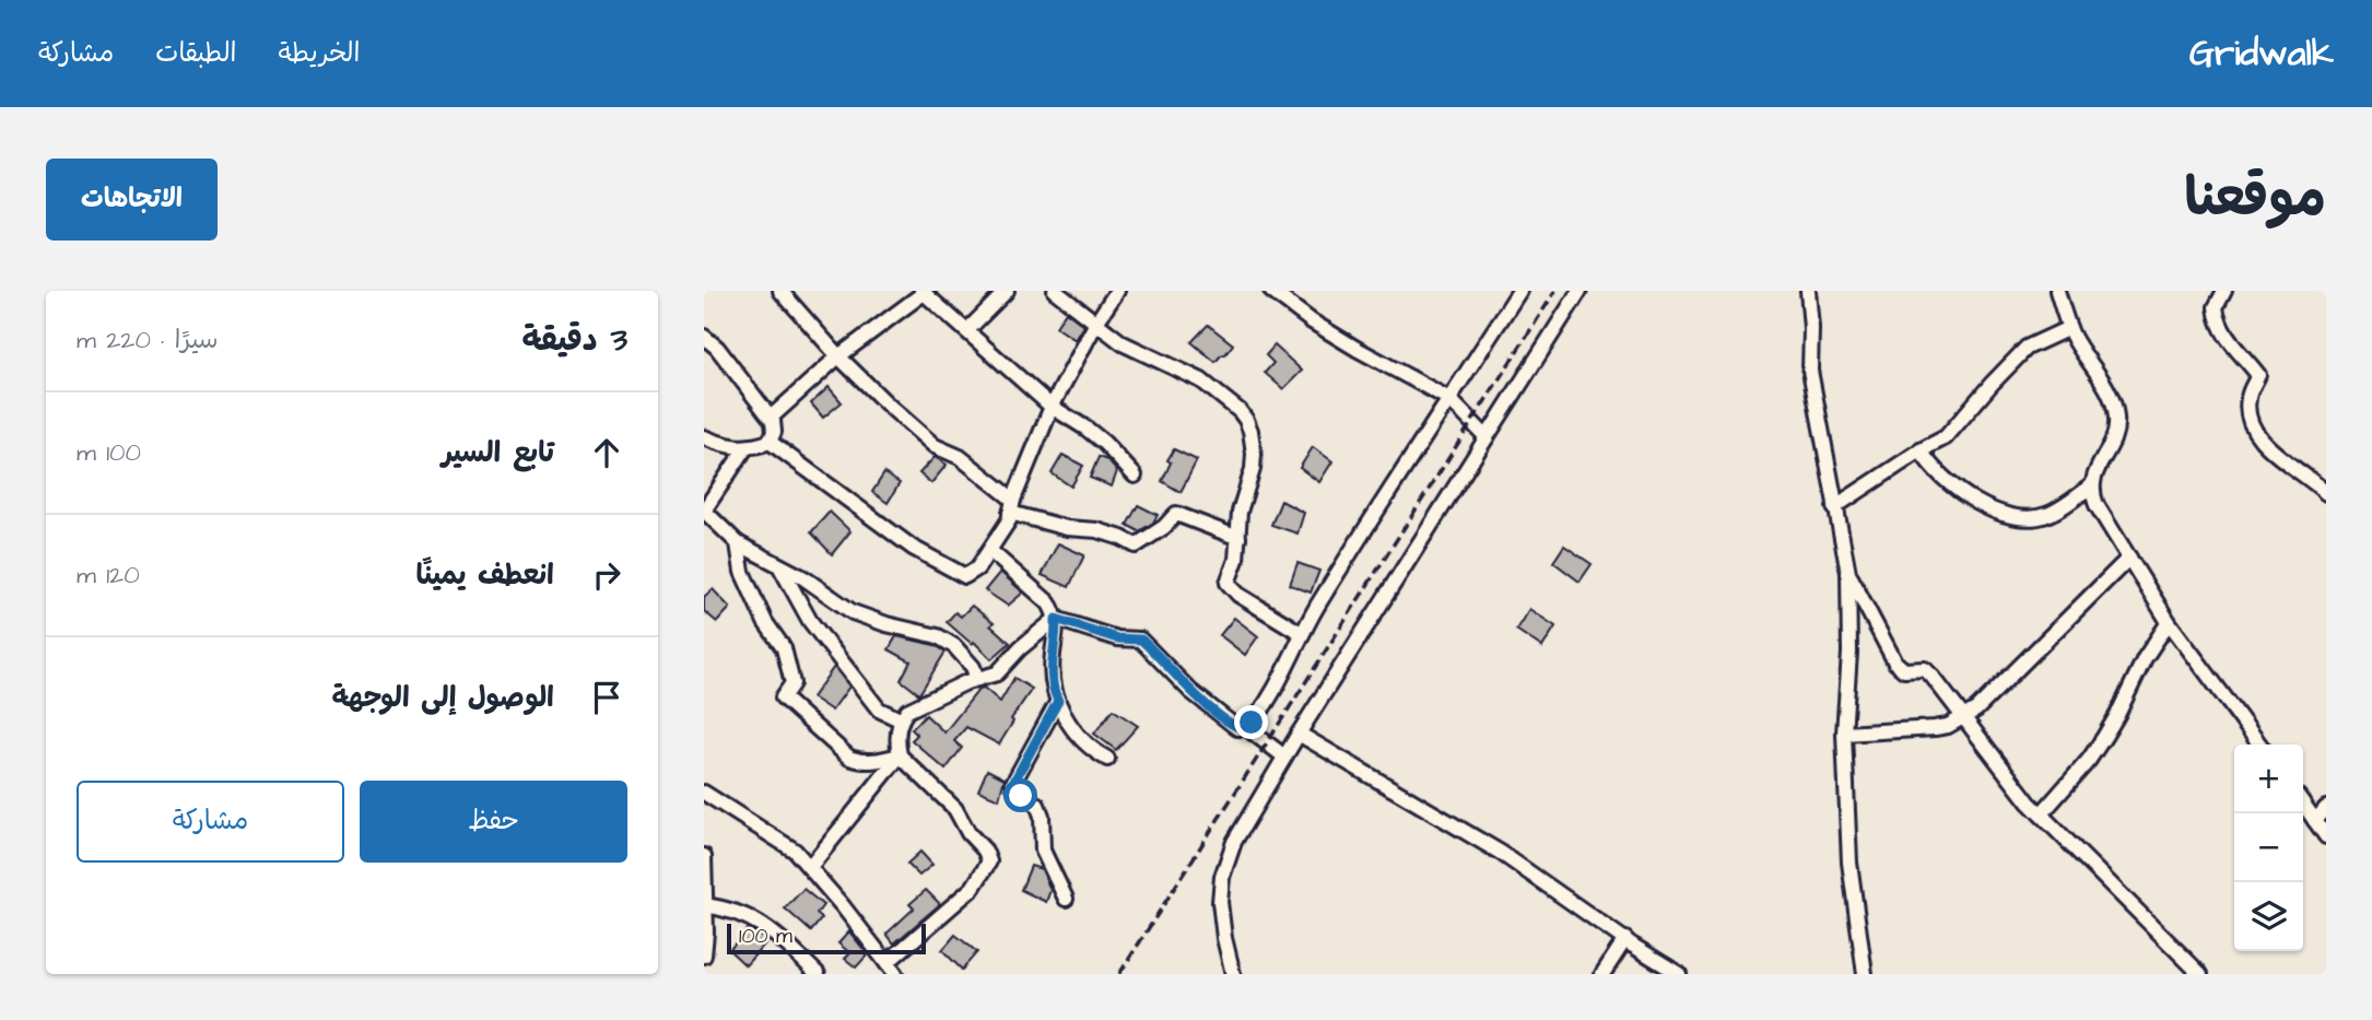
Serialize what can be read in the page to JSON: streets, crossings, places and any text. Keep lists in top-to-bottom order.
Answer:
{
  "scale_bar": "100 m",
  "page": {
    "header": "Gridwalk",
    "nav": ["الخريطة", "الطبقات", "مشاركة"],
    "title": "موقعنا",
    "buttons": [
      "الاتجاهات",
      ["حفظ", "مشاركة"]
    ],
    "heading": ["3 دقيقة", "سيرًا · 220 m"],
    "list": [
      ["تابع السير", "100 m"],
      ["انعطف يمينًا", "120 m"],
      "الوصول إلى الوجهة"
    ],
    "map_buttons": ["+", "−"],
    "scale": "100 m"
  }
}
